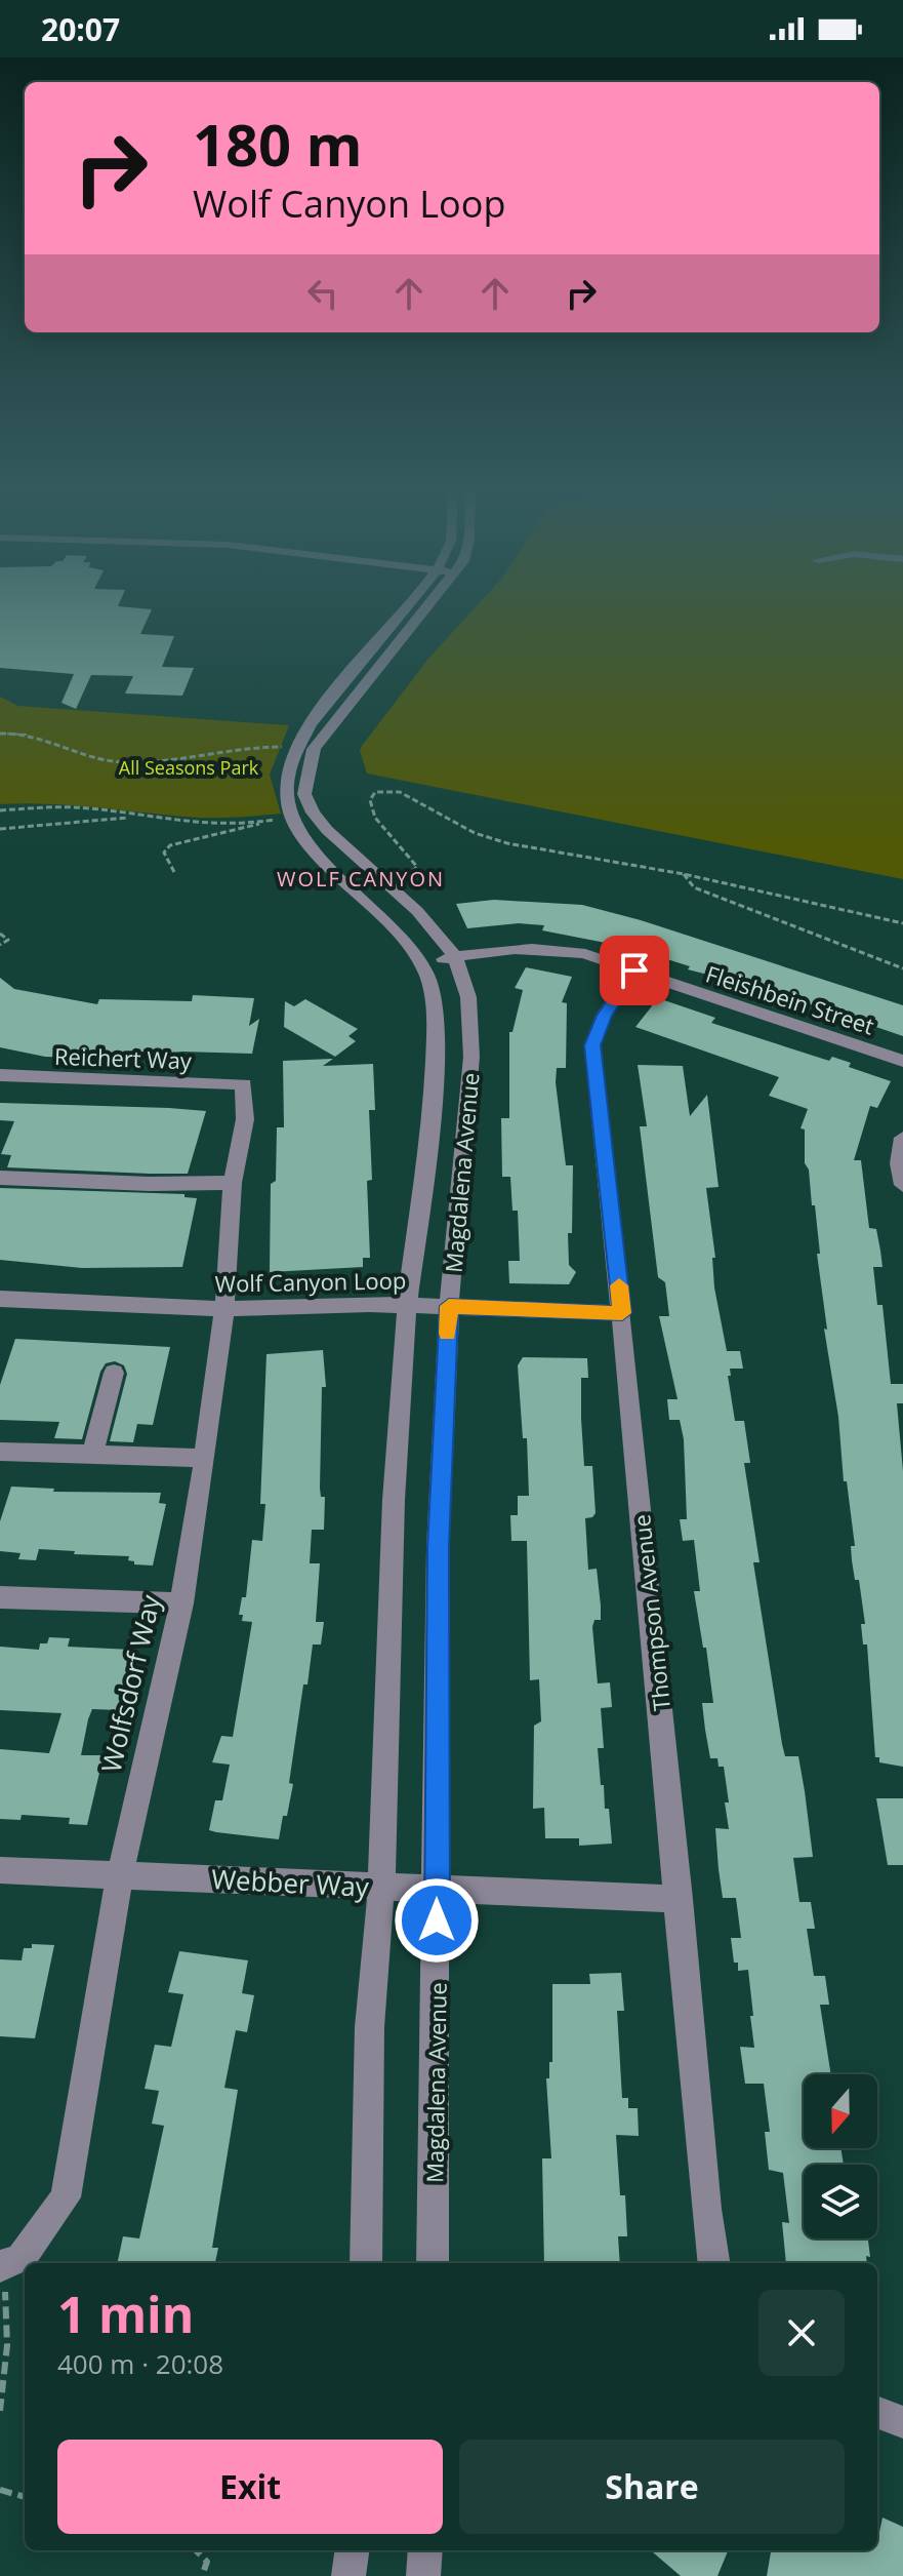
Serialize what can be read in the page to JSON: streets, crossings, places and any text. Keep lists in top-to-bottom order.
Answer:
{
  "streets": {
    "street": [
      "Fleishbein Street",
      "Reichert Way",
      "Magdalena Avenue",
      "Wolf Canyon Loop",
      "Thompson Avenue",
      "Wolfsdorf Way",
      "Webber Way"
    ]
  },
  "crossings": [
    ["Fleishbein Street", "Magdalena Avenue"],
    ["Fleishbein Street", "Thompson Avenue"],
    ["Reichert Way", "Wolfsdorf Way"],
    ["Magdalena Avenue", "Wolf Canyon Loop"],
    ["Magdalena Avenue", "Webber Way"],
    ["Wolf Canyon Loop", "Thompson Avenue"],
    ["Wolf Canyon Loop", "Wolfsdorf Way"],
    ["Thompson Avenue", "Webber Way"],
    ["Wolfsdorf Way", "Webber Way"]
  ],
  "districts": ["WOLF CANYON"],
  "parks": ["All Seasons Park"],
  "north": "bottom",
  "page": {
    "status": "20:07",
    "turn": ["180 m", "Wolf Canyon Loop"],
    "heading": ["1 min", "400 m · 20:08"],
    "buttons": ["Exit", "Share"]
  }
}
